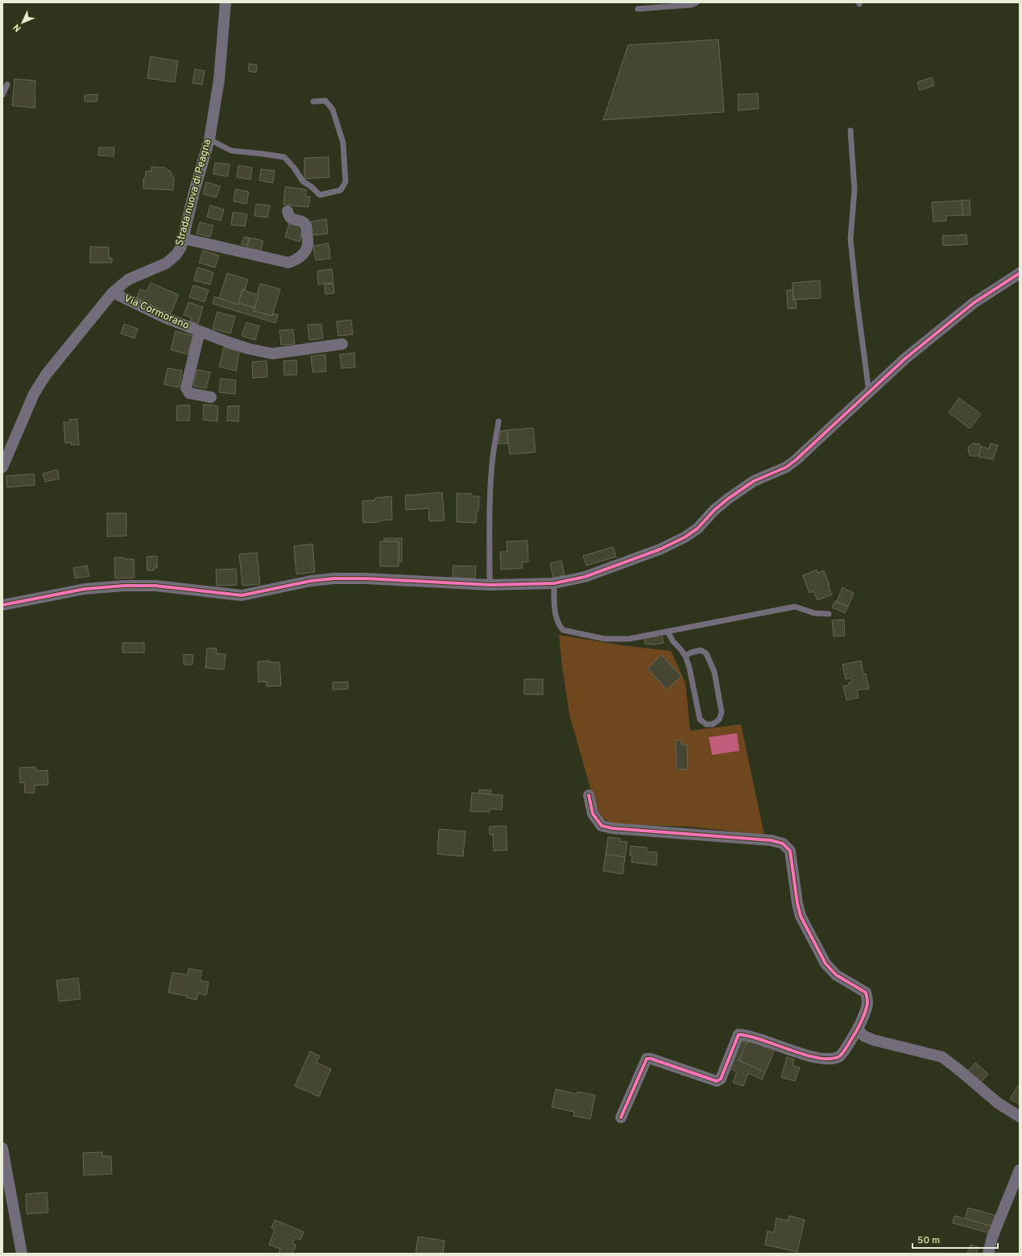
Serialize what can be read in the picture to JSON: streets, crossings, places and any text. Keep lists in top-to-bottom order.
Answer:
{
  "streets": {
    "street": ["Strada nuova di Peagna", "Via Cormorano"]
  },
  "crossings": [
    ["Strada nuova di Peagna", "Via Cormorano"]
  ],
  "scale_bar": "50 m",
  "north": "bottom left"
}
